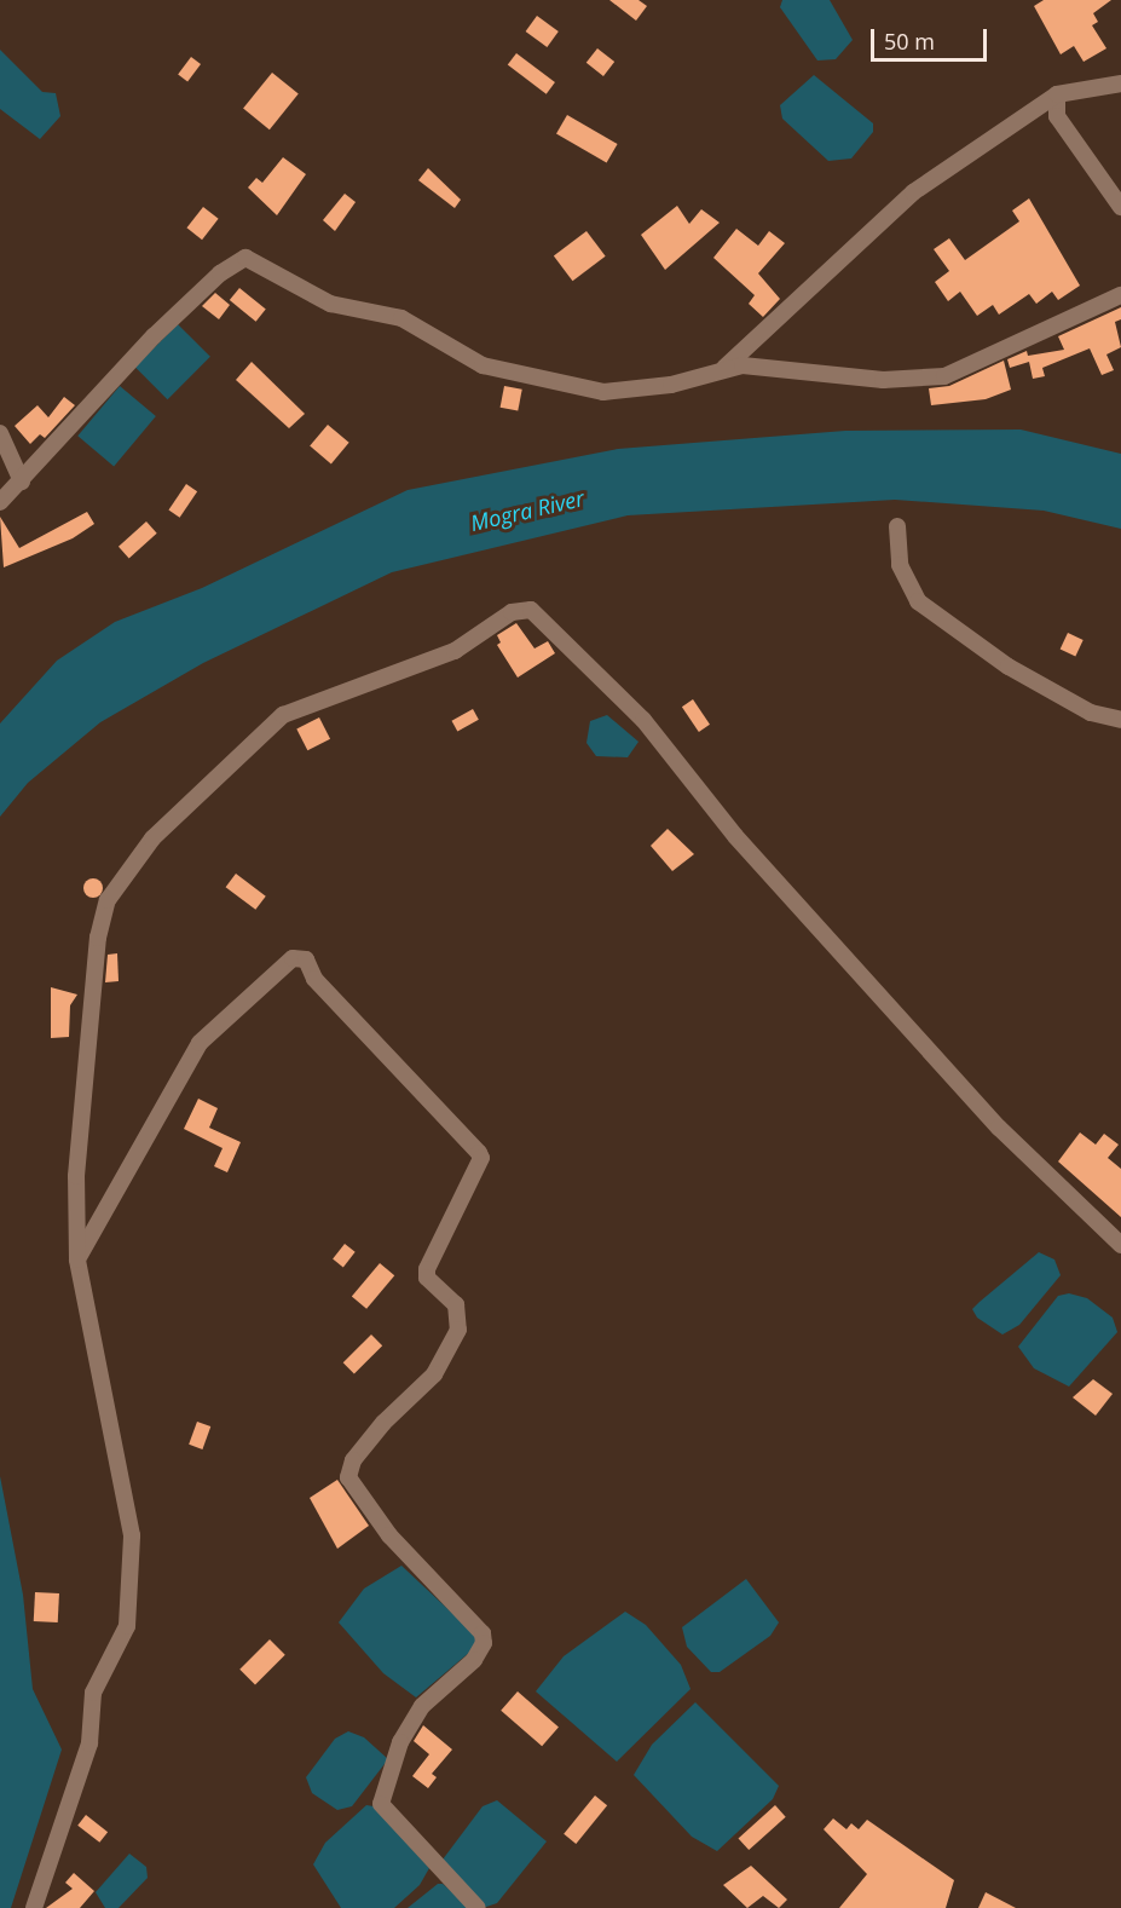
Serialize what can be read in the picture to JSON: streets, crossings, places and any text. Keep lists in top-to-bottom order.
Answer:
{
  "water": ["Mogra River"],
  "scale_bar": "50 m"
}
